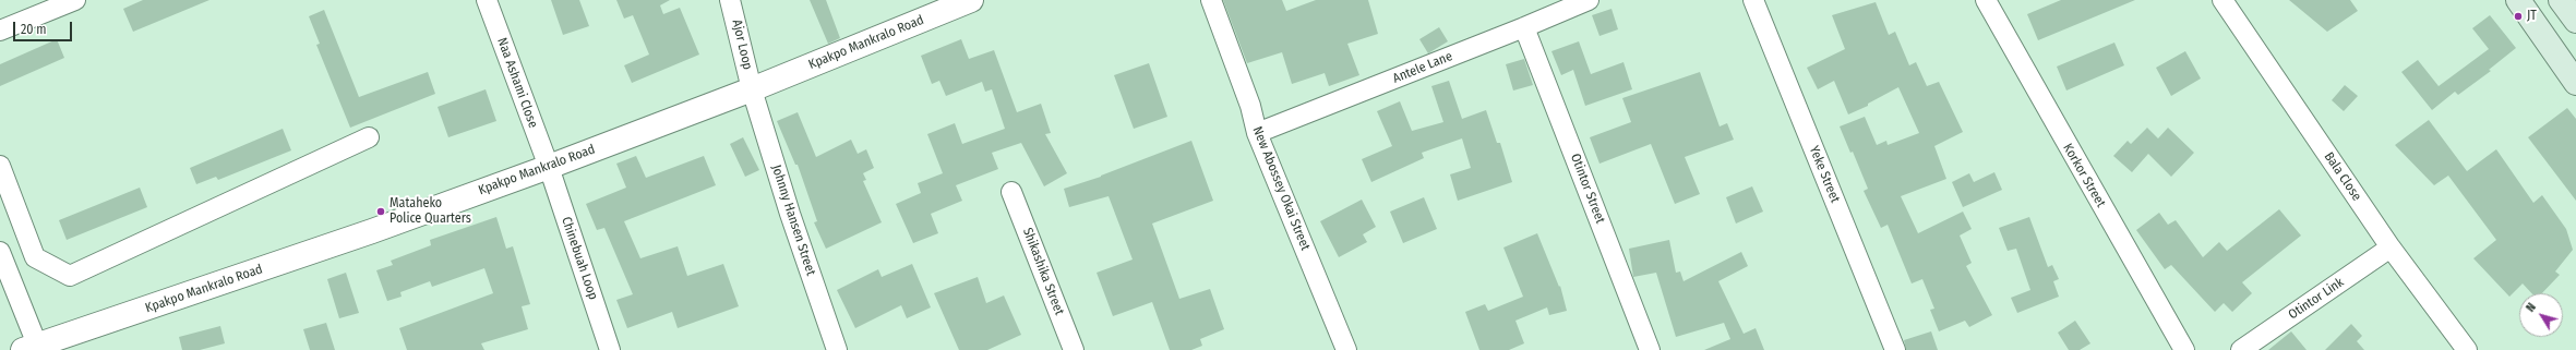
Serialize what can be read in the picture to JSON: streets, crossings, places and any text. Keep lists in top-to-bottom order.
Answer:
{
  "streets": {
    "street": [
      "Kpakpo Mankralo Road",
      "Ajor Loop",
      "Antele Lane",
      "Naa Ashami Close",
      "Yeke Street",
      "Korkor Street",
      "Bala Close",
      "New Abossey Okai Street",
      "Otintor Street",
      "Johnny Hansen Street",
      "Chinebuah Loop",
      "Shikashika Street",
      "Otintor Link"
    ]
  },
  "crossings": [
    ["Kpakpo Mankralo Road", "Ajor Loop"],
    ["Kpakpo Mankralo Road", "Naa Ashami Close"],
    ["Kpakpo Mankralo Road", "Johnny Hansen Street"],
    ["Kpakpo Mankralo Road", "Chinebuah Loop"],
    ["Ajor Loop", "Johnny Hansen Street"],
    ["Antele Lane", "New Abossey Okai Street"],
    ["Antele Lane", "Otintor Street"],
    ["Naa Ashami Close", "Chinebuah Loop"],
    ["Bala Close", "Otintor Link"]
  ],
  "places": ["JT", "Mataheko Police Quarters"],
  "scale_bar": "20 m",
  "north": "top left"
}
